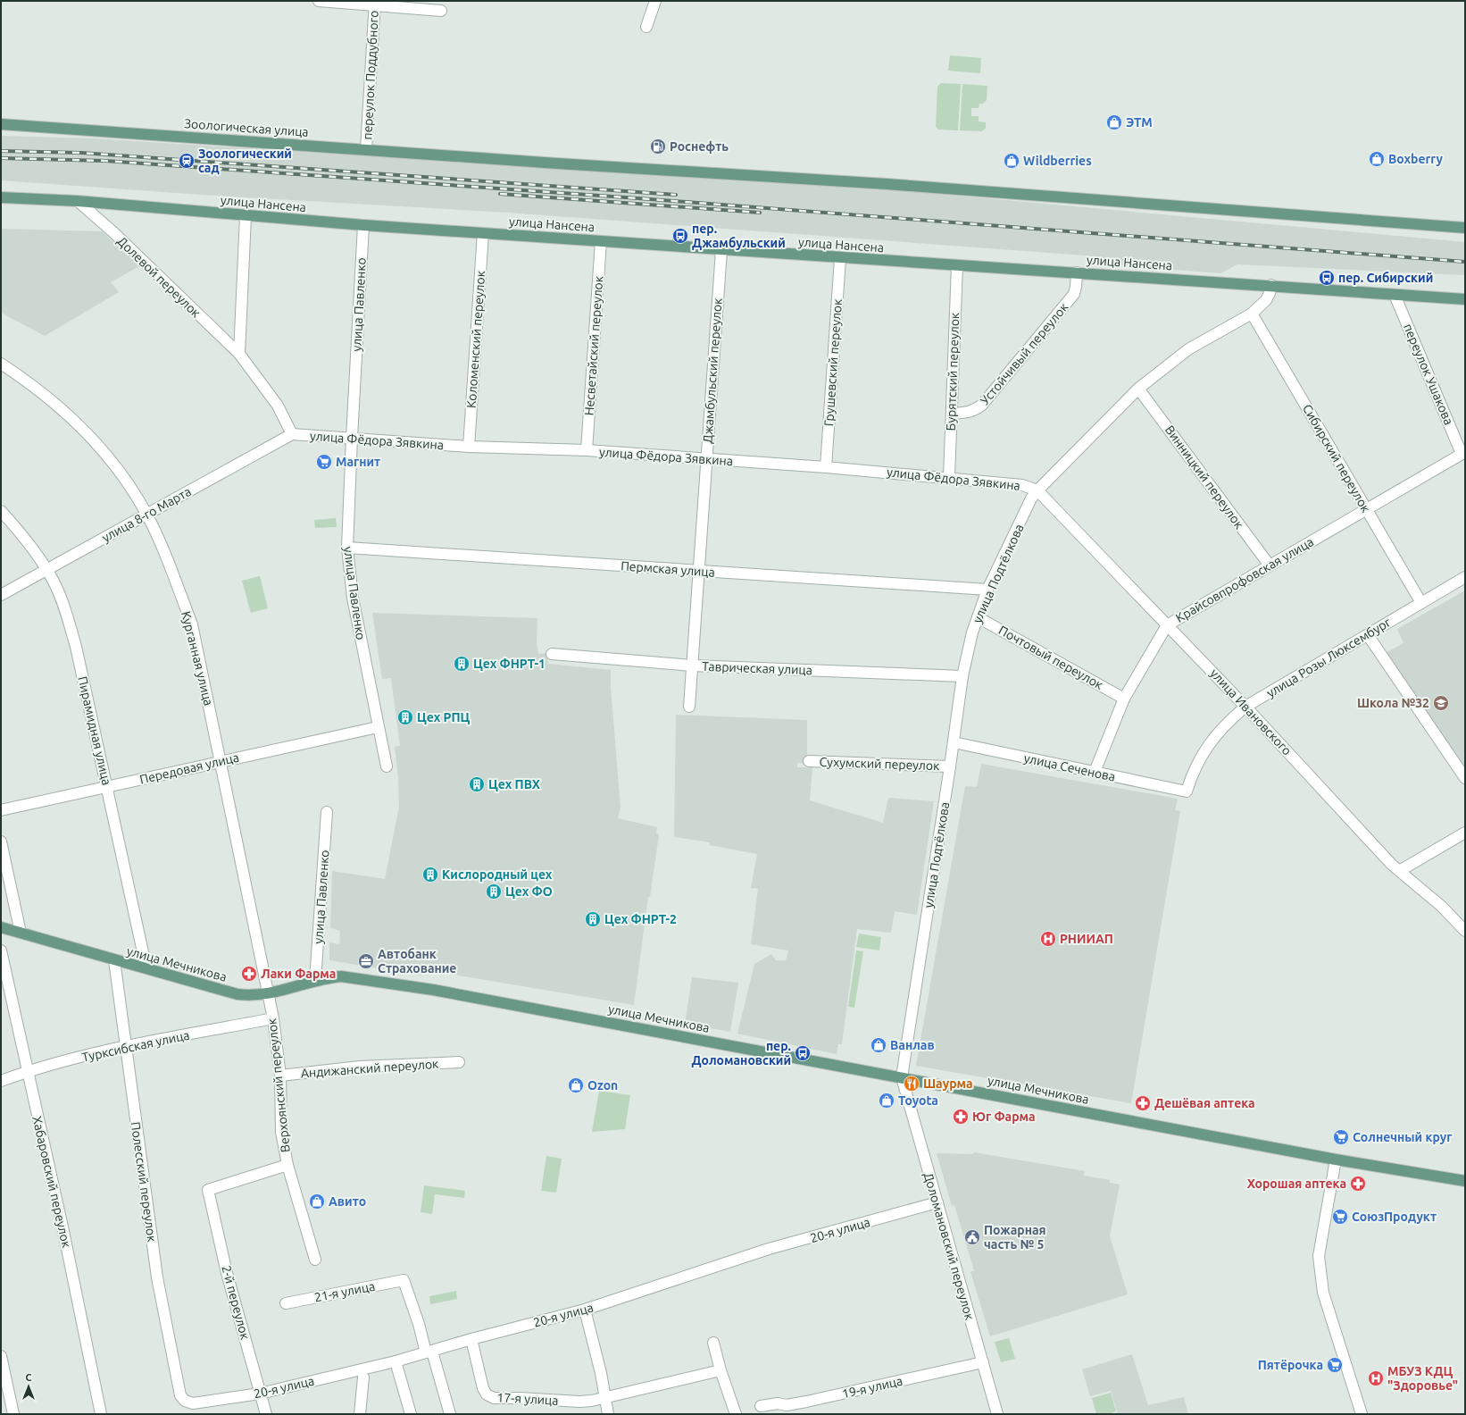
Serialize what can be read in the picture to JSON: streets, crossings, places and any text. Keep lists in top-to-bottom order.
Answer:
{
  "streets": {
    "main road": ["Зоологическая улица", "улица Нансена", "улица Мечникова"],
    "street": [
      "переулок Поддубного",
      "Долевой переулок",
      "улица Павленко",
      "Коломенский переулок",
      "Несветайский переулок",
      "Устойчивый переулок",
      "Грушевский переулок",
      "Джамбульский переулок",
      "Бурятский переулок",
      "переулок Ушакова",
      "улица Фёдора Зявкина",
      "Сибирский переулок",
      "Винницкий переулок",
      "улица 8-го Марта",
      "Пермская улица",
      "улица Подтёлкова",
      "Крайсовпрофовская улица",
      "Почтовый переулок",
      "улица Розы Люксембург",
      "Курганная улица",
      "Таврическая улица",
      "улица Ивановского",
      "Пирамидная улица",
      "Сухумский переулок",
      "улица Сеченова",
      "Передовая улица",
      "Турксибская улица",
      "Андижанский переулок",
      "Верхоянский переулок",
      "Хабаровский переулок",
      "Полесский переулок",
      "20-я улица",
      "Доломановский переулок",
      "21-я улица",
      "2-й переулок",
      "19-я улица",
      "17-я улица"
    ]
  },
  "crossings": [
    ["переулок Поддубного", "Зоологическая улица"],
    ["улица Нансена", "Долевой переулок"],
    ["улица Нансена", "улица Павленко"],
    ["улица Нансена", "Коломенский переулок"],
    ["улица Нансена", "Несветайский переулок"],
    ["улица Нансена", "Устойчивый переулок"],
    ["улица Нансена", "Грушевский переулок"],
    ["улица Нансена", "Джамбульский переулок"],
    ["улица Нансена", "Бурятский переулок"],
    ["улица Нансена", "переулок Ушакова"],
    ["улица Нансена", "улица Подтёлкова"],
    ["Долевой переулок", "улица Фёдора Зявкина"],
    ["Долевой переулок", "улица 8-го Марта"],
    ["улица Павленко", "улица Фёдора Зявкина"],
    ["улица Павленко", "Пермская улица"],
    ["улица Павленко", "Передовая улица"],
    ["улица Павленко", "улица Мечникова"],
    ["Коломенский переулок", "улица Фёдора Зявкина"],
    ["Несветайский переулок", "улица Фёдора Зявкина"],
    ["Устойчивый переулок", "Бурятский переулок"],
    ["Грушевский переулок", "улица Фёдора Зявкина"],
    ["Джамбульский переулок", "улица Фёдора Зявкина"],
    ["Джамбульский переулок", "Пермская улица"],
    ["Джамбульский переулок", "Таврическая улица"],
    ["Бурятский переулок", "улица Фёдора Зявкина"],
    ["переулок Ушакова", "Крайсовпрофовская улица"],
    ["улица Фёдора Зявкина", "улица 8-го Марта"],
    ["улица Фёдора Зявкина", "улица Подтёлкова"],
    ["улица Фёдора Зявкина", "улица Ивановского"],
    ["Сибирский переулок", "улица Подтёлкова"],
    ["Сибирский переулок", "Крайсовпрофовская улица"],
    ["Сибирский переулок", "улица Розы Люксембург"],
    ["Винницкий переулок", "улица Подтёлкова"],
    ["Винницкий переулок", "Крайсовпрофовская улица"],
    ["улица 8-го Марта", "Курганная улица"],
    ["улица 8-го Марта", "Пирамидная улица"],
    ["Пермская улица", "улица Подтёлкова"],
    ["улица Подтёлкова", "Почтовый переулок"],
    ["улица Подтёлкова", "Таврическая улица"],
    ["улица Подтёлкова", "улица Ивановского"],
    ["улица Подтёлкова", "Сухумский переулок"],
    ["улица Подтёлкова", "улица Сеченова"],
    ["улица Подтёлкова", "улица Мечникова"],
    ["улица Подтёлкова", "Доломановский переулок"],
    ["Крайсовпрофовская улица", "Почтовый переулок"],
    ["Крайсовпрофовская улица", "улица Ивановского"],
    ["Крайсовпрофовская улица", "улица Сеченова"],
    ["улица Розы Люксембург", "улица Ивановского"],
    ["улица Розы Люксембург", "улица Сеченова"],
    ["Курганная улица", "Передовая улица"],
    ["Курганная улица", "улица Мечникова"],
    ["Курганная улица", "Верхоянский переулок"],
    ["Пирамидная улица", "Передовая улица"],
    ["Пирамидная улица", "улица Мечникова"],
    ["улица Мечникова", "Верхоянский переулок"],
    ["улица Мечникова", "Полесский переулок"],
    ["улица Мечникова", "Доломановский переулок"],
    ["Турксибская улица", "Верхоянский переулок"],
    ["Турксибская улица", "Хабаровский переулок"],
    ["Турксибская улица", "Полесский переулок"],
    ["Андижанский переулок", "Верхоянский переулок"],
    ["Верхоянский переулок", "2-й переулок"],
    ["Полесский переулок", "20-я улица"],
    ["20-я улица", "Доломановский переулок"],
    ["20-я улица", "21-я улица"],
    ["20-я улица", "2-й переулок"],
    ["20-я улица", "17-я улица"],
    ["Доломановский переулок", "19-я улица"]
  ],
  "places": {
    "shop": [
      "ЭТМ",
      "Boxberry",
      "Wildberries",
      "Ванлав",
      "Ozon",
      "Toyota",
      "Авито"
    ],
    "fuel station": ["Роснефть"],
    "station": ["Зоологический сад"],
    "bus stop": ["пер. Джамбульский", "пер. Сибирский", "пер. Доломановский"],
    "supermarket": [
      "Магнит",
      "Солнечный круг",
      "СоюзПродукт",
      "Пятёрочка"
    ],
    "building": [
      "Цех ФНРТ-1",
      "Цех РПЦ",
      "Цех ПВХ",
      "Кислородный цех",
      "Цех ФО",
      "Цех ФНРТ-2"
    ],
    "school or university": ["Школа №32"],
    "hospital": ["РНИИАП", "МБУЗ КДЦ \"Здоровье\""],
    "office": ["Автобанк Страхование"],
    "pharmacy": [
      "Лаки Фарма",
      "Дешёвая аптека",
      "Юг Фарма",
      "Хорошая аптека"
    ],
    "restaurant": ["Шаурма"],
    "public building": ["Пожарная часть № 5"]
  },
  "north": "top"
}
